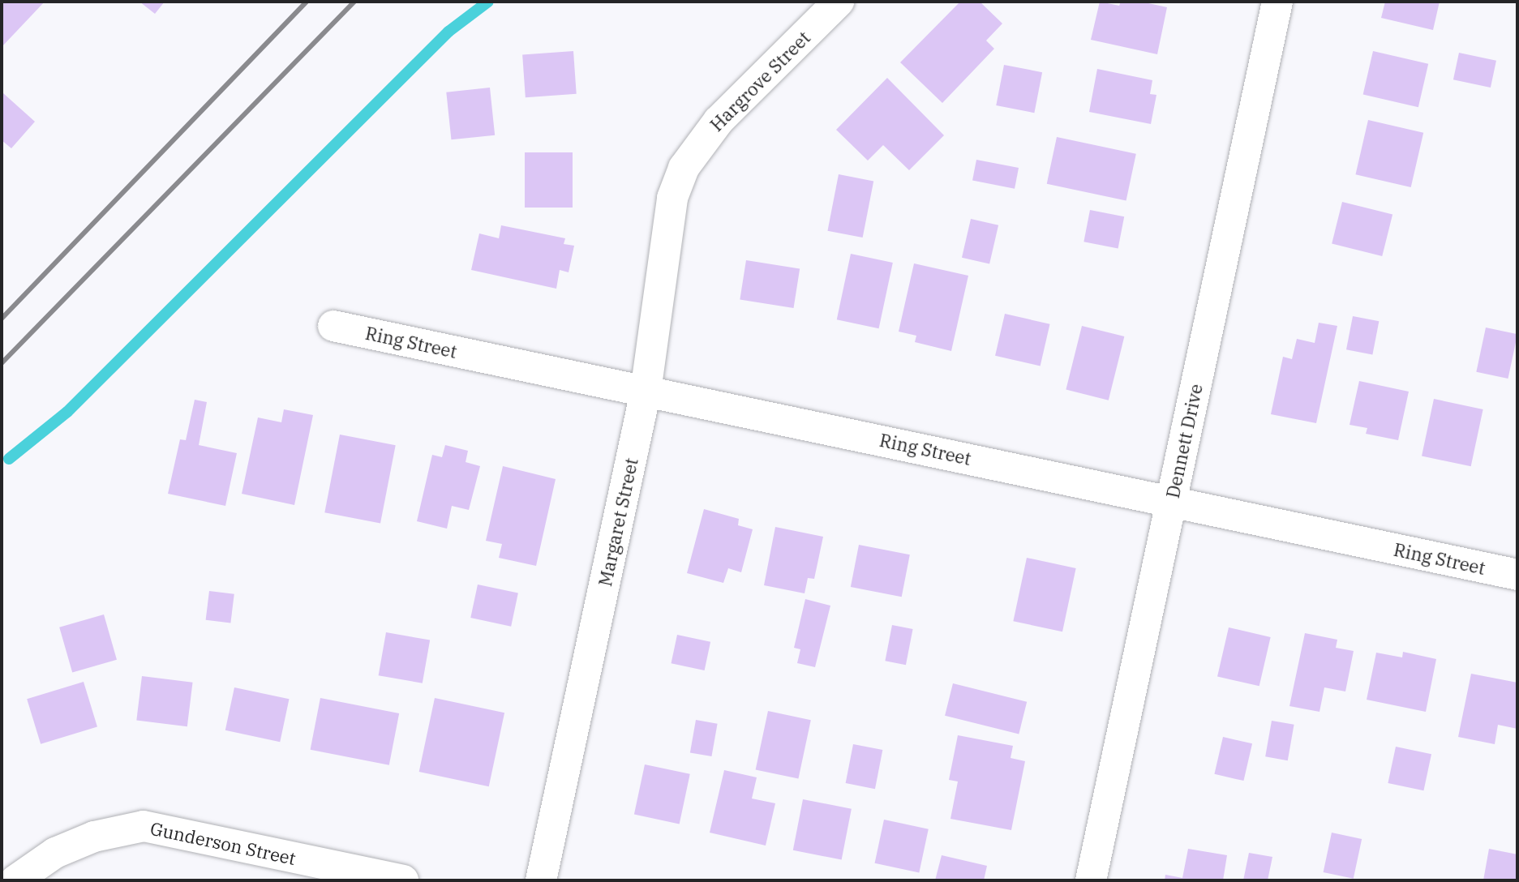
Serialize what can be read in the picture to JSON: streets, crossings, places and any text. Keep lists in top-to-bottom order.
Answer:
{
  "streets": {
    "street": [
      "Hargrove Street",
      "Ring Street",
      "Dennett Drive",
      "Margaret Street",
      "Gunderson Street"
    ]
  },
  "crossings": [
    ["Hargrove Street", "Margaret Street"],
    ["Ring Street", "Dennett Drive"],
    ["Ring Street", "Margaret Street"]
  ]
}
